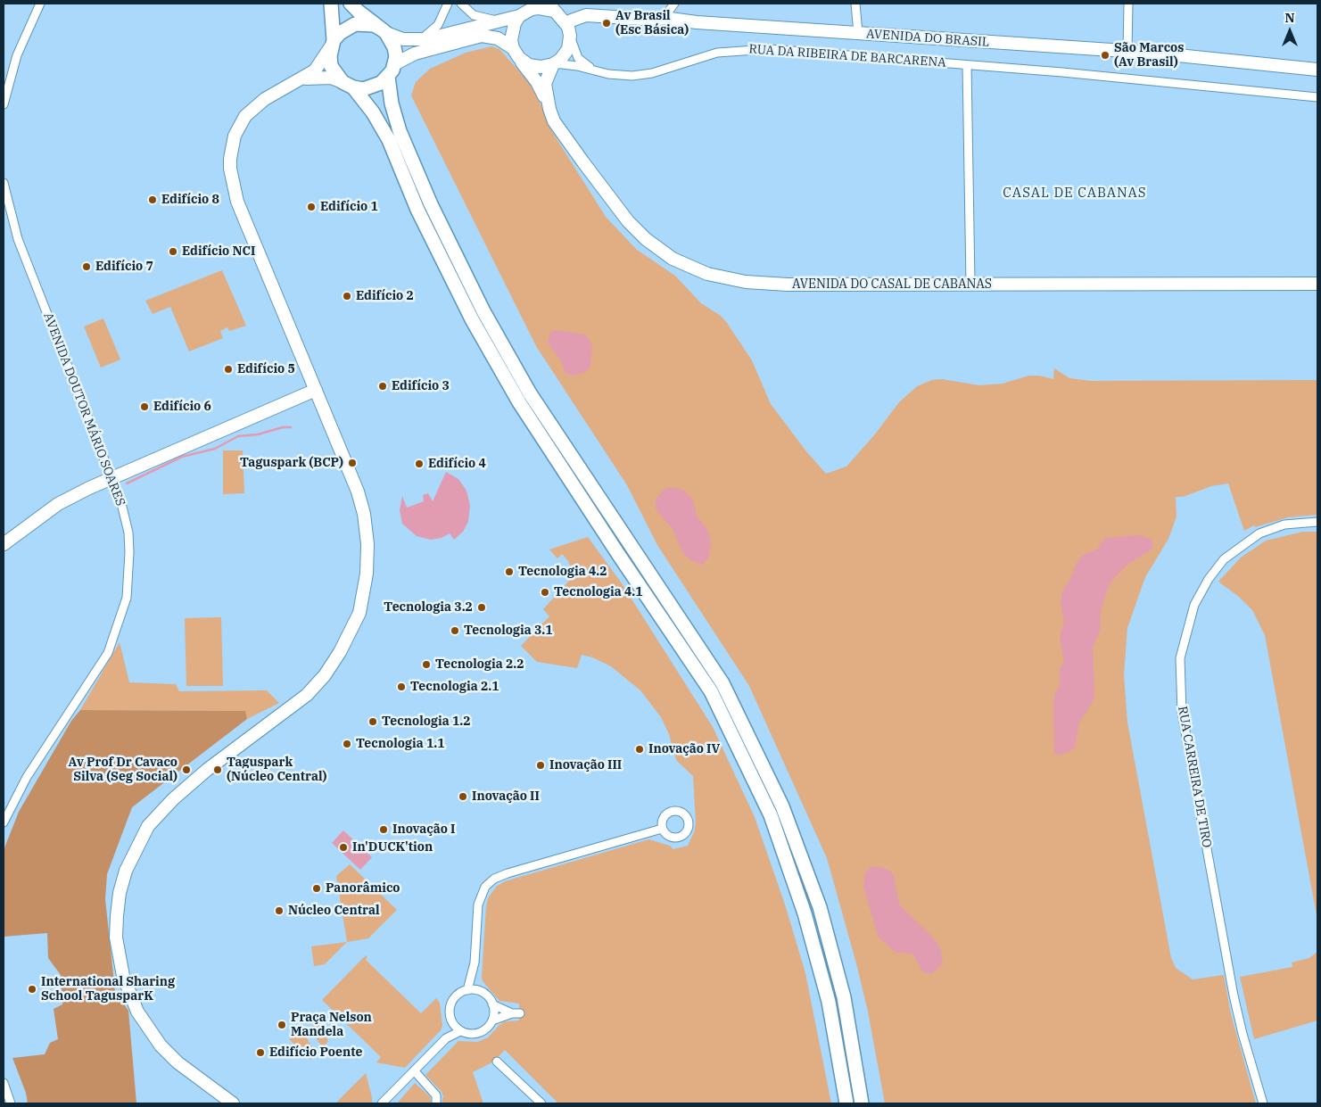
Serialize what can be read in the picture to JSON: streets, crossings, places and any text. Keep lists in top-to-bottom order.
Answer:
{
  "streets": {
    "street": [
      "AVENIDA DO BRASIL",
      "RUA DA RIBEIRA DE BARCARENA",
      "AVENIDA DO CASAL DE CABANAS",
      "AVENIDA DOUTOR MÁRIO SOARES",
      "RUA CARREIRA DE TIRO"
    ]
  },
  "crossings": [
    ["AVENIDA DO BRASIL", "RUA DA RIBEIRA DE BARCARENA"],
    ["AVENIDA DO BRASIL", "AVENIDA DO CASAL DE CABANAS"],
    ["RUA DA RIBEIRA DE BARCARENA", "AVENIDA DO CASAL DE CABANAS"]
  ],
  "districts": ["CASAL DE CABANAS"],
  "places": [
    "Av Brasil (Esc Básica)",
    "São Marcos (Av Brasil)",
    "Edifício 8",
    "Edifício 1",
    "Edifício NCI",
    "Edifício 7",
    "Edifício 2",
    "Edifício 5",
    "Edifício 3",
    "Edifício 6",
    "Taguspark (BCP)",
    "Edifício 4",
    "Tecnologia 4.2",
    "Tecnologia 4.1",
    "Tecnologia 3.2",
    "Tecnologia 3.1",
    "Tecnologia 2.2",
    "Tecnologia 2.1",
    "Tecnologia 1.2",
    "Tecnologia 1.1",
    "Inovação IV",
    "Inovação III",
    "Av Prof Dr Cavaco Silva (Seg Social)",
    "Taguspark (Núcleo Central)",
    "Inovação II",
    "Inovação I",
    "In'DUCK'tion",
    "Panorâmico",
    "Núcleo Central",
    "International Sharing School TagusparK",
    "Praça Nelson Mandela",
    "Edifício Poente"
  ],
  "north": "top"
}
